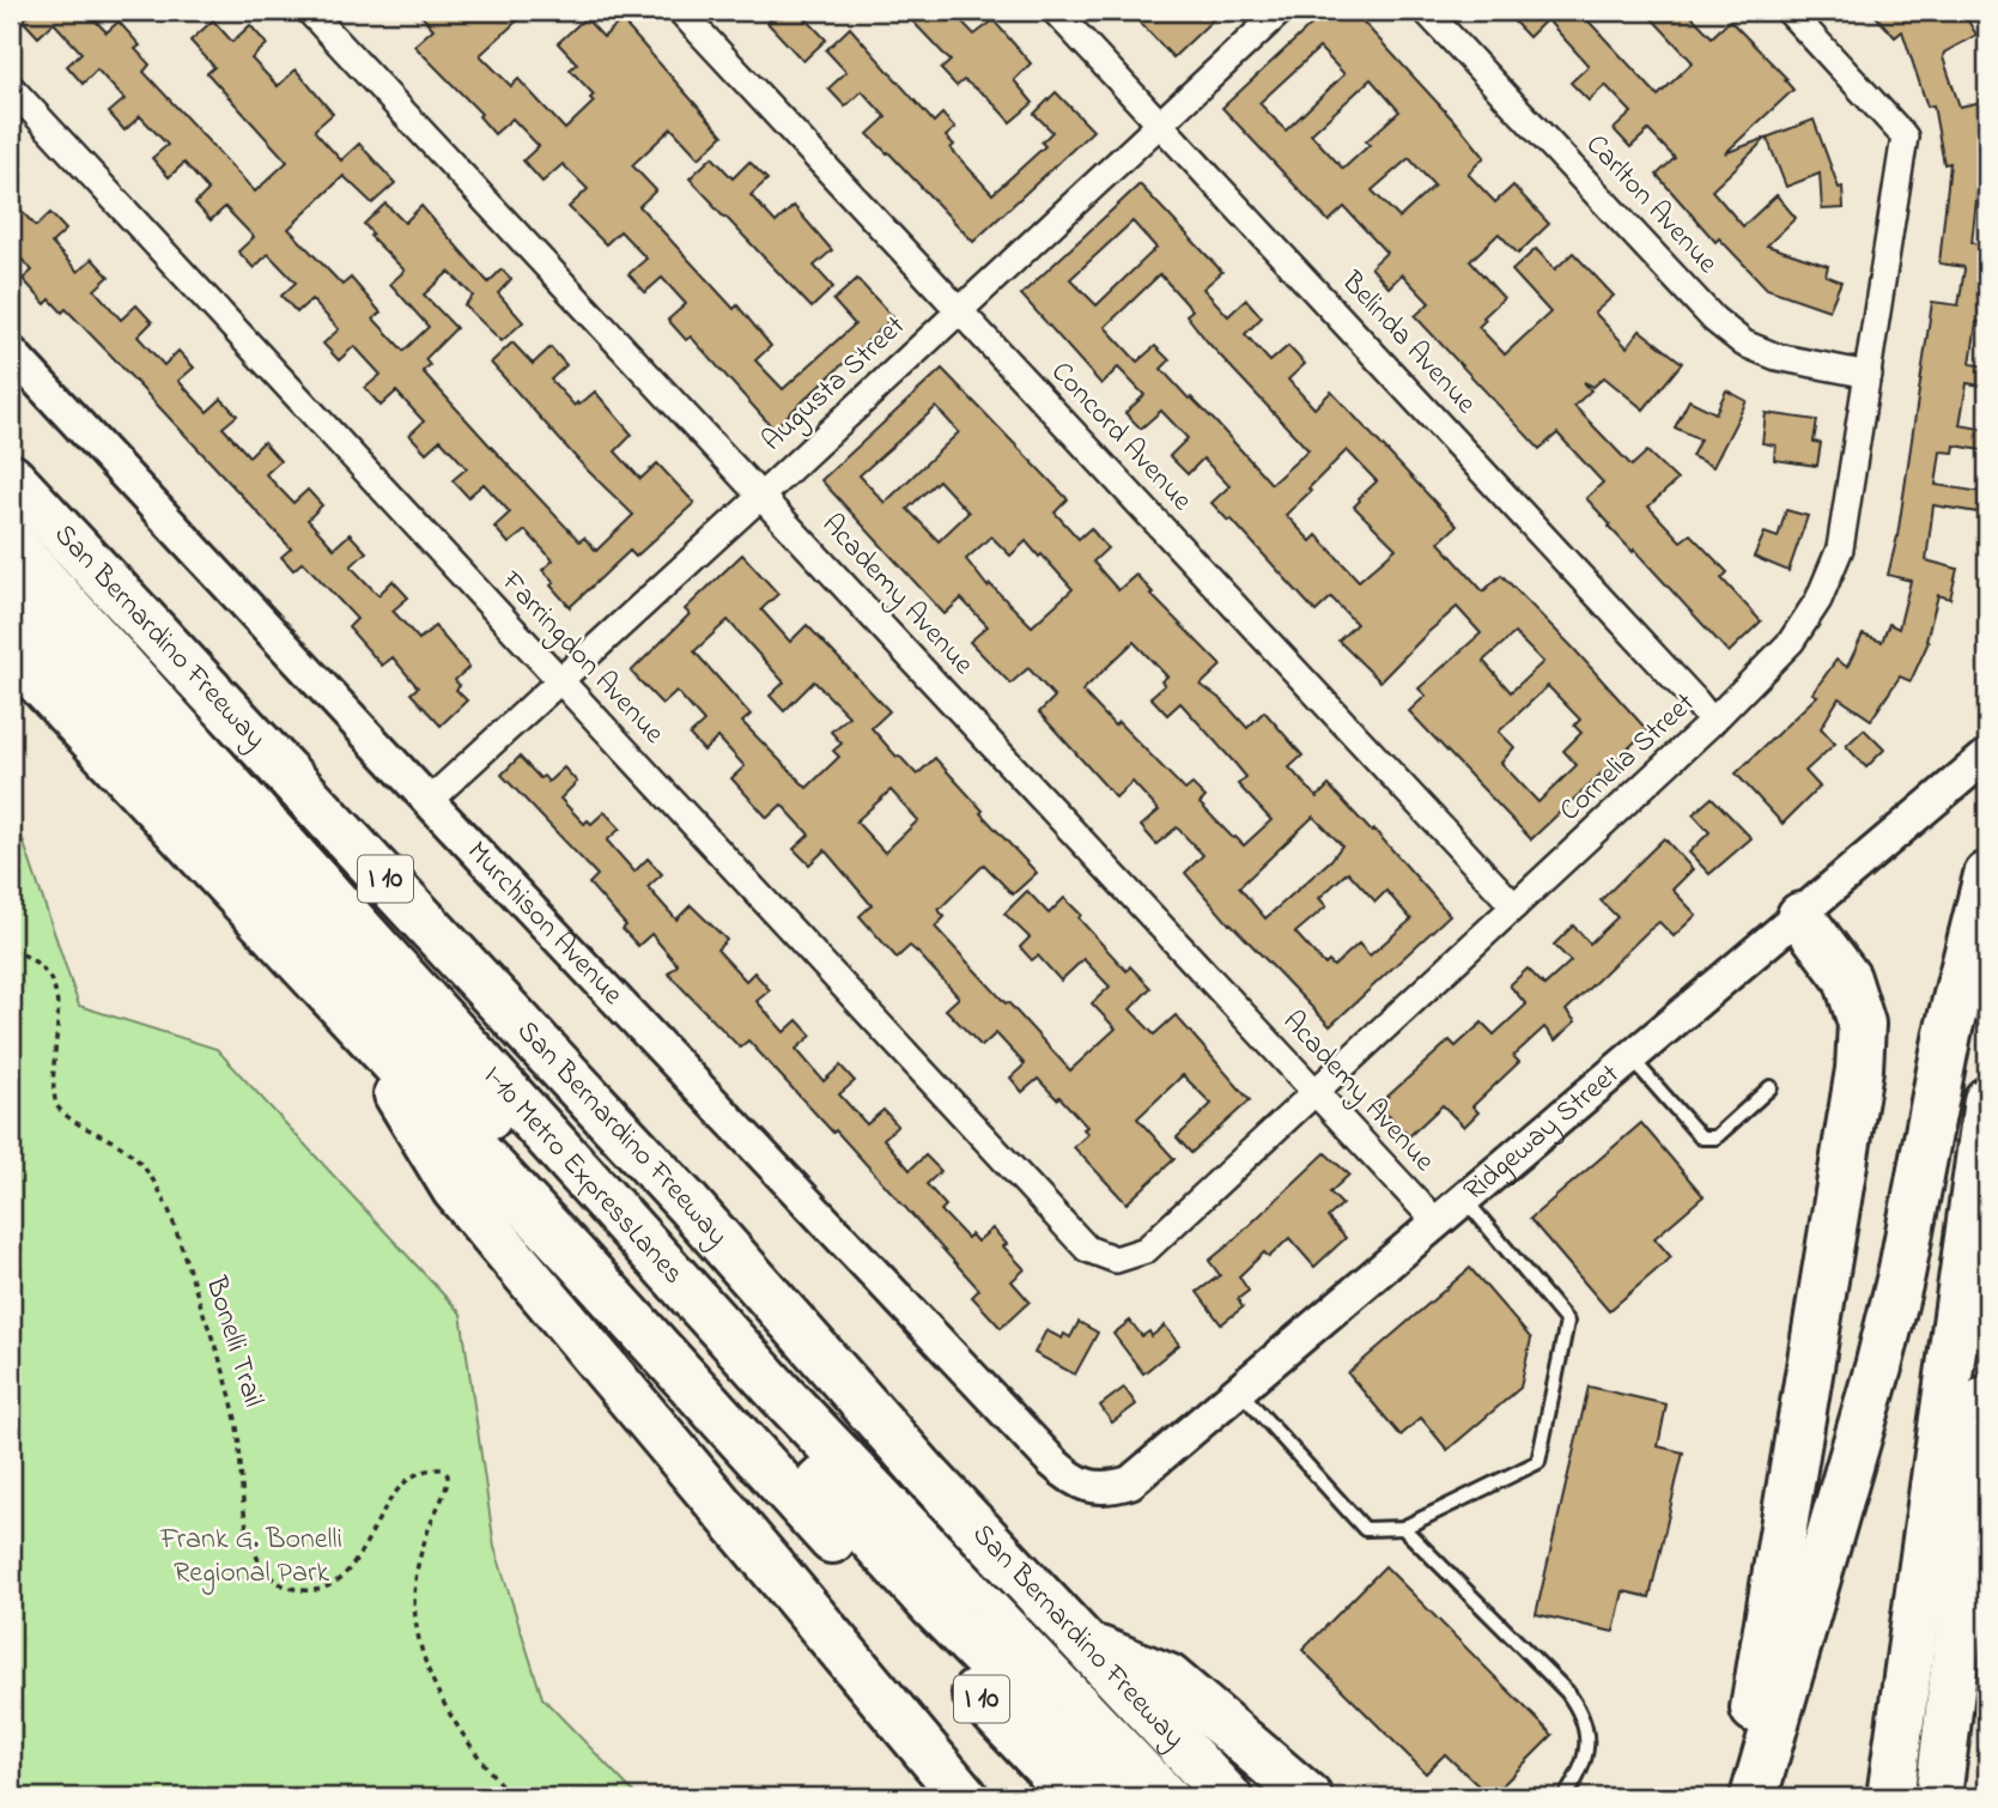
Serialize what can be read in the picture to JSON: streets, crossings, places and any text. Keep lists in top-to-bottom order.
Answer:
{
  "streets": {
    "highway": ["San Bernardino Freeway", "I 10", "I-10 Metro ExpressLanes"],
    "street": [
      "Carlton Avenue",
      "Belinda Avenue",
      "Augusta Street",
      "Concord Avenue",
      "Academy Avenue",
      "Farringdon Avenue",
      "Cornelia Street",
      "Murchison Avenue",
      "Ridgeway Street"
    ],
    "path": ["Bonelli Trail"]
  },
  "crossings": [
    ["Carlton Avenue", "Cornelia Street"],
    ["Belinda Avenue", "Augusta Street"],
    ["Belinda Avenue", "Cornelia Street"],
    ["Augusta Street", "Concord Avenue"],
    ["Augusta Street", "Academy Avenue"],
    ["Augusta Street", "Farringdon Avenue"],
    ["Augusta Street", "Murchison Avenue"],
    ["Concord Avenue", "Cornelia Street"],
    ["Academy Avenue", "Cornelia Street"],
    ["Academy Avenue", "Ridgeway Street"],
    ["Farringdon Avenue", "Cornelia Street"],
    ["Murchison Avenue", "Ridgeway Street"]
  ],
  "parks": ["Frank G. Bonelli Regional Park"]
}
